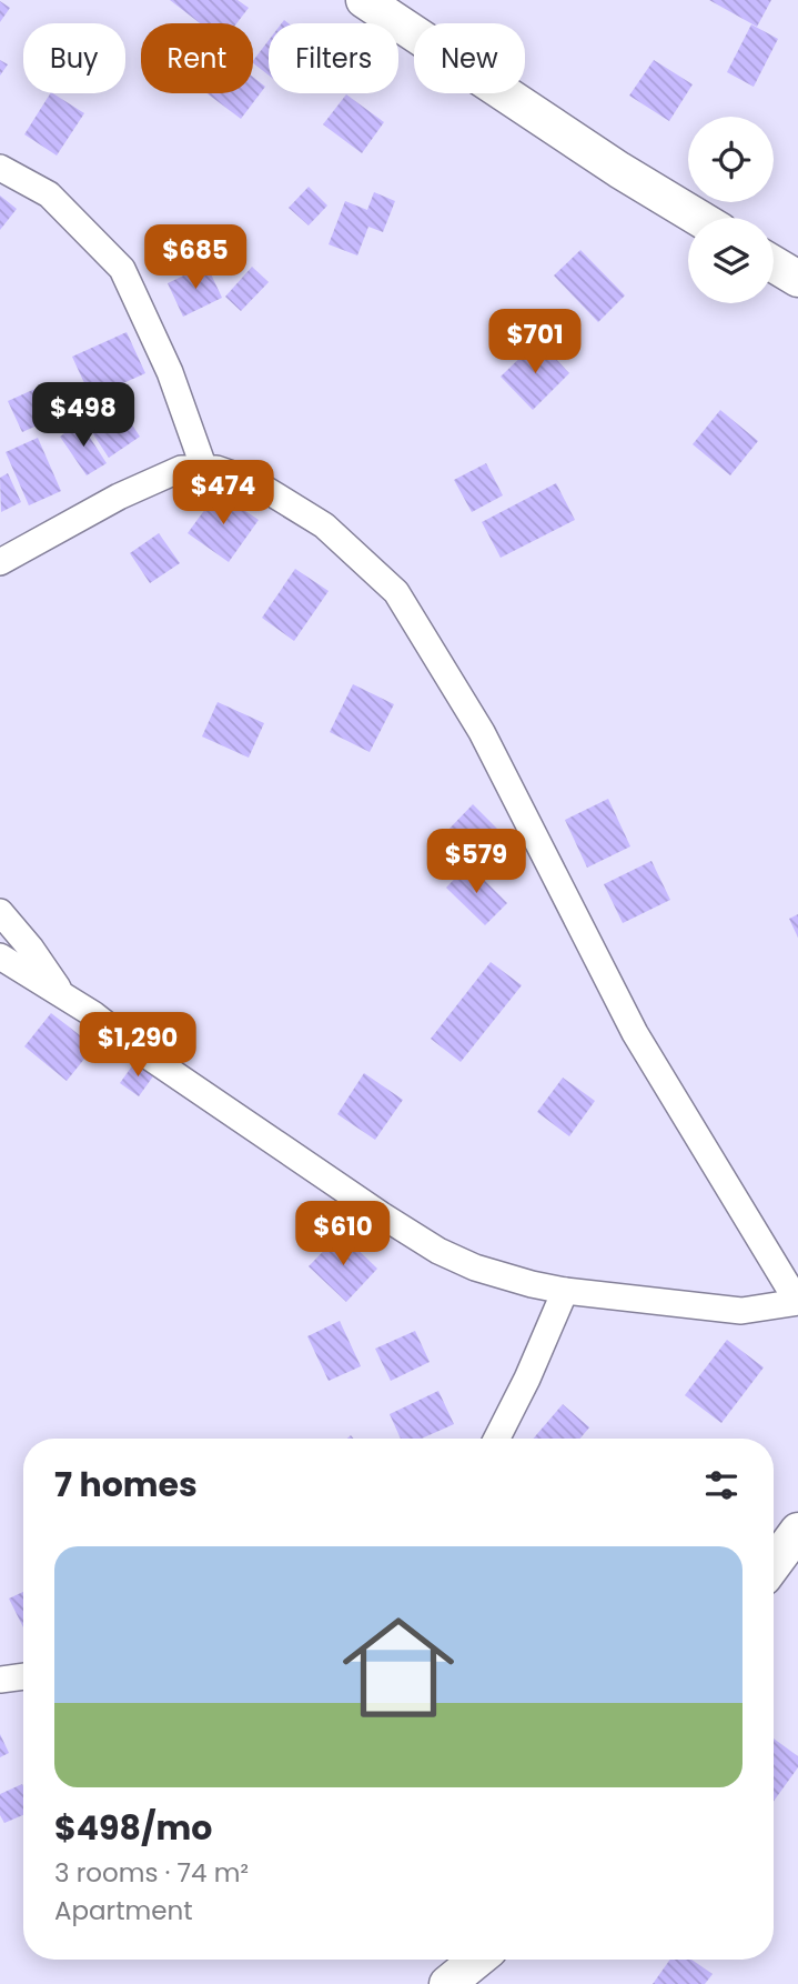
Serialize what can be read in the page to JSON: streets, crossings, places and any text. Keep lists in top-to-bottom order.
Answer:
{
  "page": {
    "chip": [
      "Buy",
      "Rent",
      "Filters",
      "New"
    ],
    "price": [
      "$685",
      "$701",
      "$498",
      "$474",
      "$579",
      "$1,290",
      "$610"
    ],
    "heading": "7 homes",
    "list": [
      {
        "name": "$498/mo",
        "note": "3 rooms · 74 m² · Apartment"
      }
    ]
  }
}
